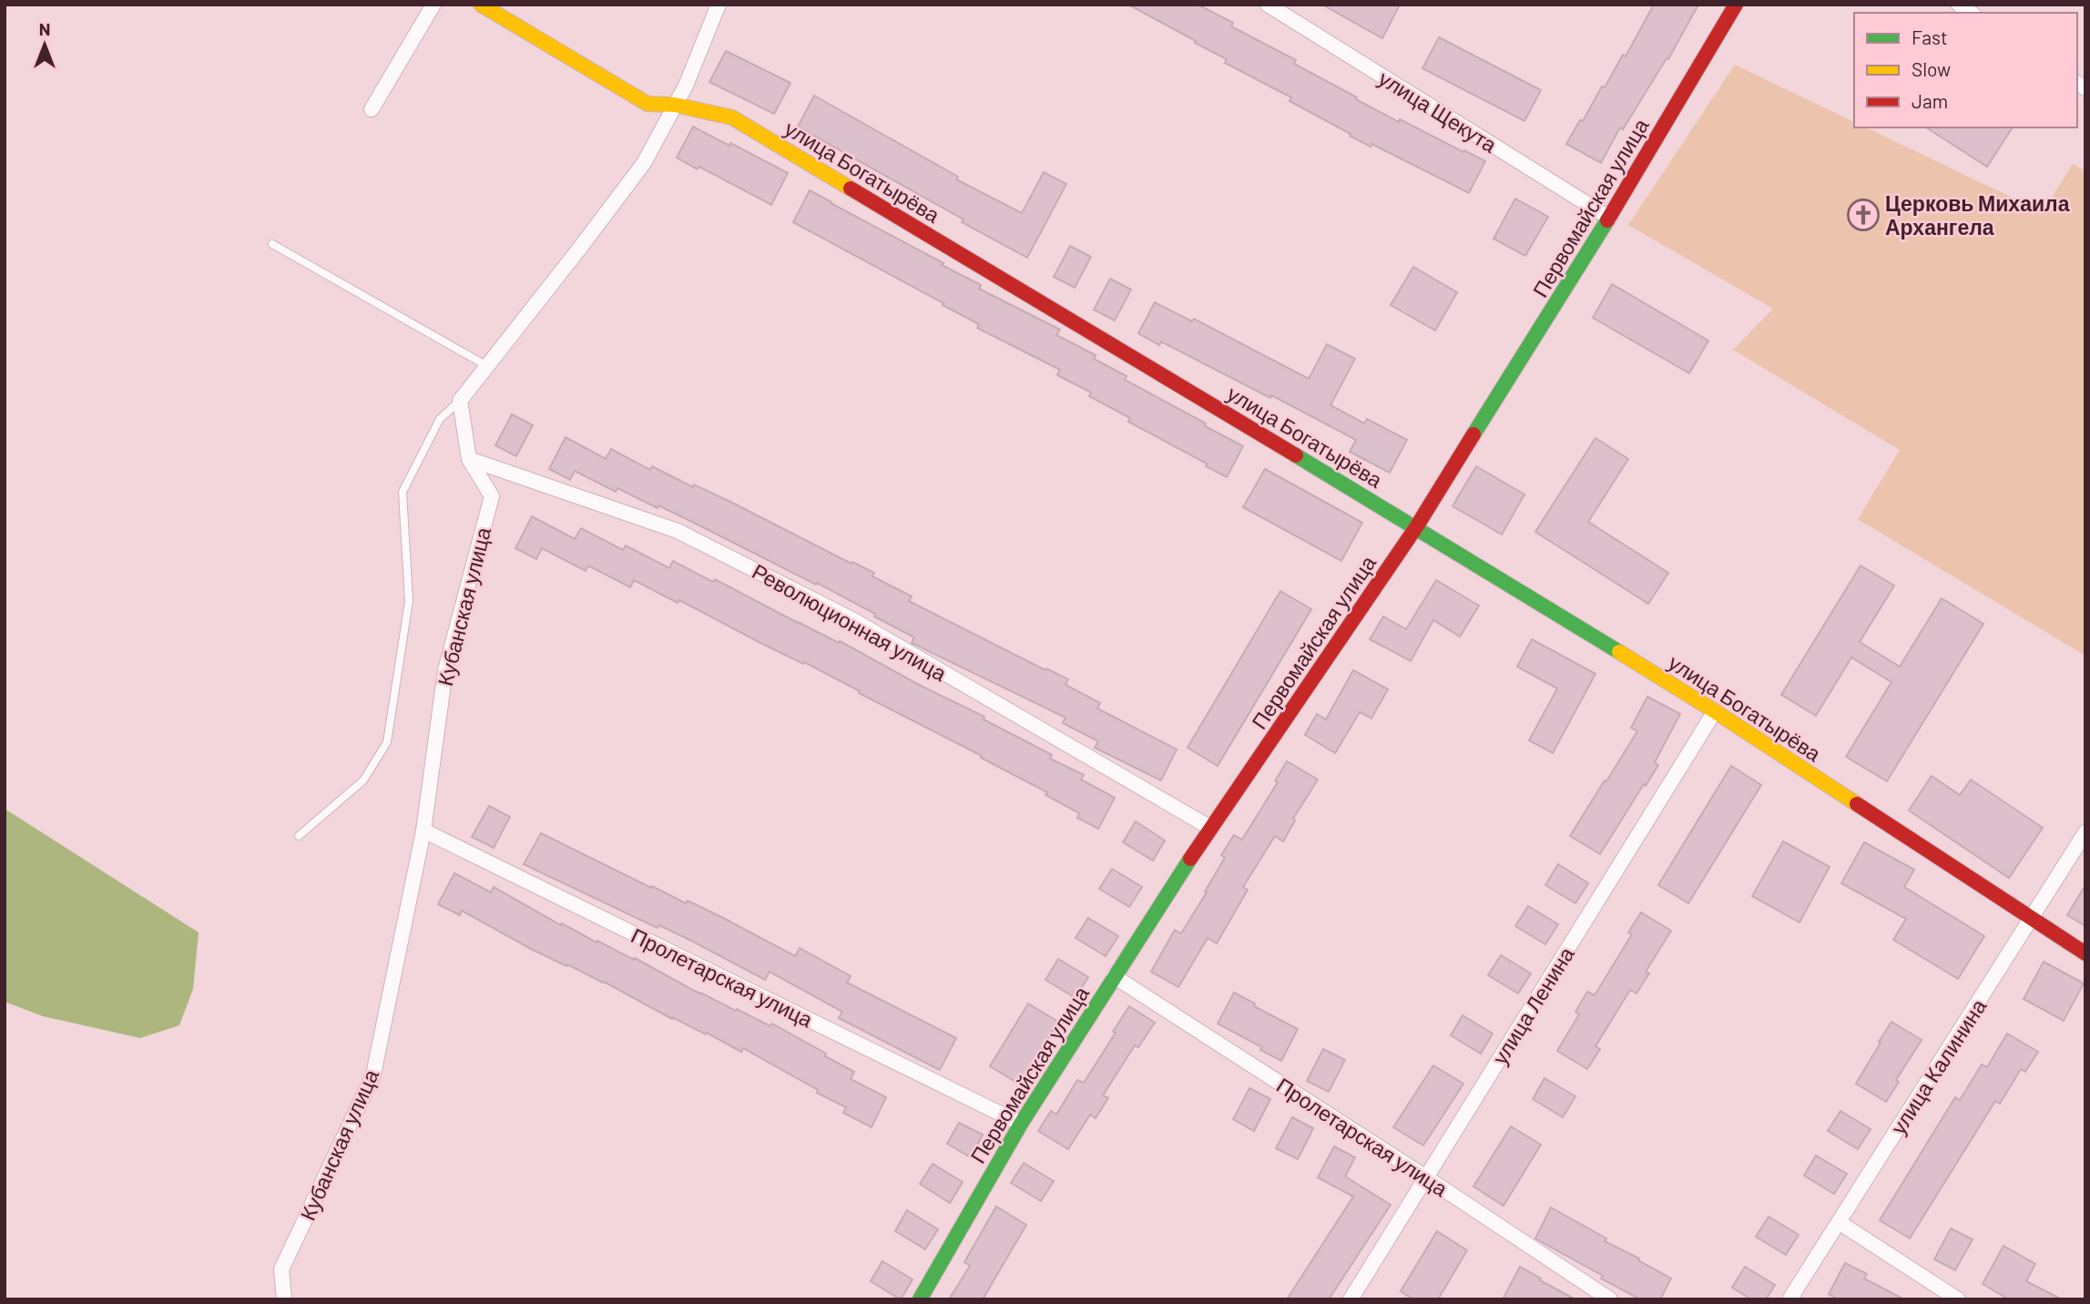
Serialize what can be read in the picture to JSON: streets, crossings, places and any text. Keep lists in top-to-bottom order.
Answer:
{
  "streets": {
    "street": [
      "улица Щекута",
      "улица Богатырёва",
      "Первомайская улица",
      "Кубанская улица",
      "Революционная улица",
      "Пролетарская улица",
      "улица Ленина",
      "улица Калинина"
    ]
  },
  "crossings": [
    ["улица Щекута", "Первомайская улица"],
    ["улица Богатырёва", "Первомайская улица"],
    ["улица Богатырёва", "улица Ленина"],
    ["улица Богатырёва", "улица Калинина"],
    ["Первомайская улица", "Революционная улица"],
    ["Первомайская улица", "Пролетарская улица"],
    ["Кубанская улица", "Революционная улица"],
    ["Кубанская улица", "Пролетарская улица"],
    ["Пролетарская улица", "улица Ленина"]
  ],
  "places": {
    "church": ["Церковь Михаила Архангела"]
  },
  "legend": ["Fast", "Slow", "Jam"],
  "north": "top"
}
